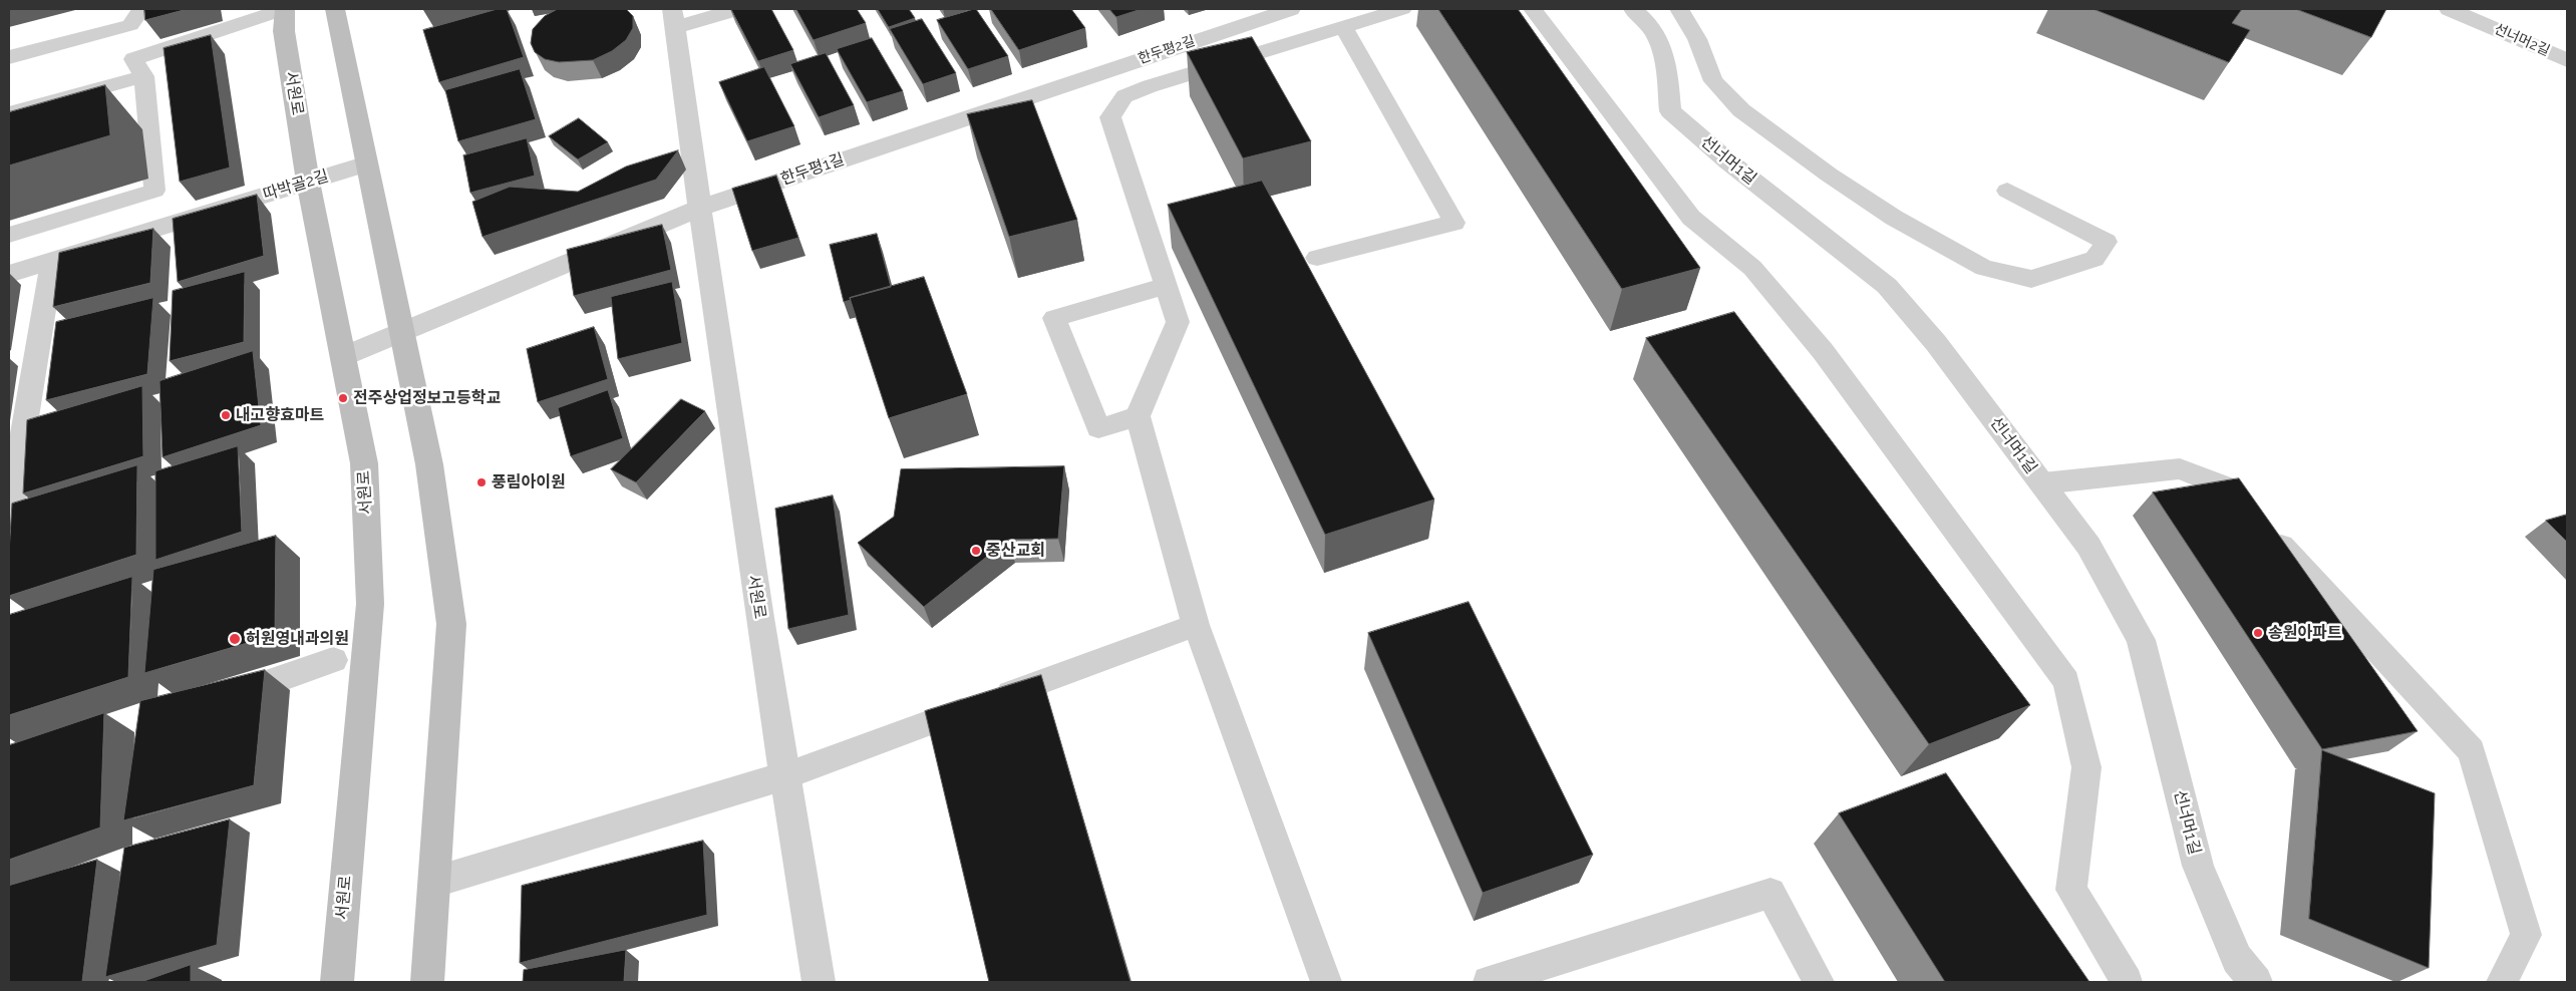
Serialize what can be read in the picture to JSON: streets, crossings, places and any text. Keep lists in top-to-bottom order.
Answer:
{
  "streets": {
    "street": [
      "선너머2길",
      "한두평2길",
      "서원로",
      "선너머1길",
      "한두평1길",
      "따박골2길"
    ]
  },
  "crossings": [
    ["한두평2길", "한두평1길"],
    ["서원로", "한두평1길"],
    ["서원로", "따박골2길"]
  ],
  "places": [
    "전주상업정보고등학교",
    "내고향효마트",
    "풍림아이원",
    "중산교회",
    "송원아파트",
    "허원영내과의원"
  ]
}
